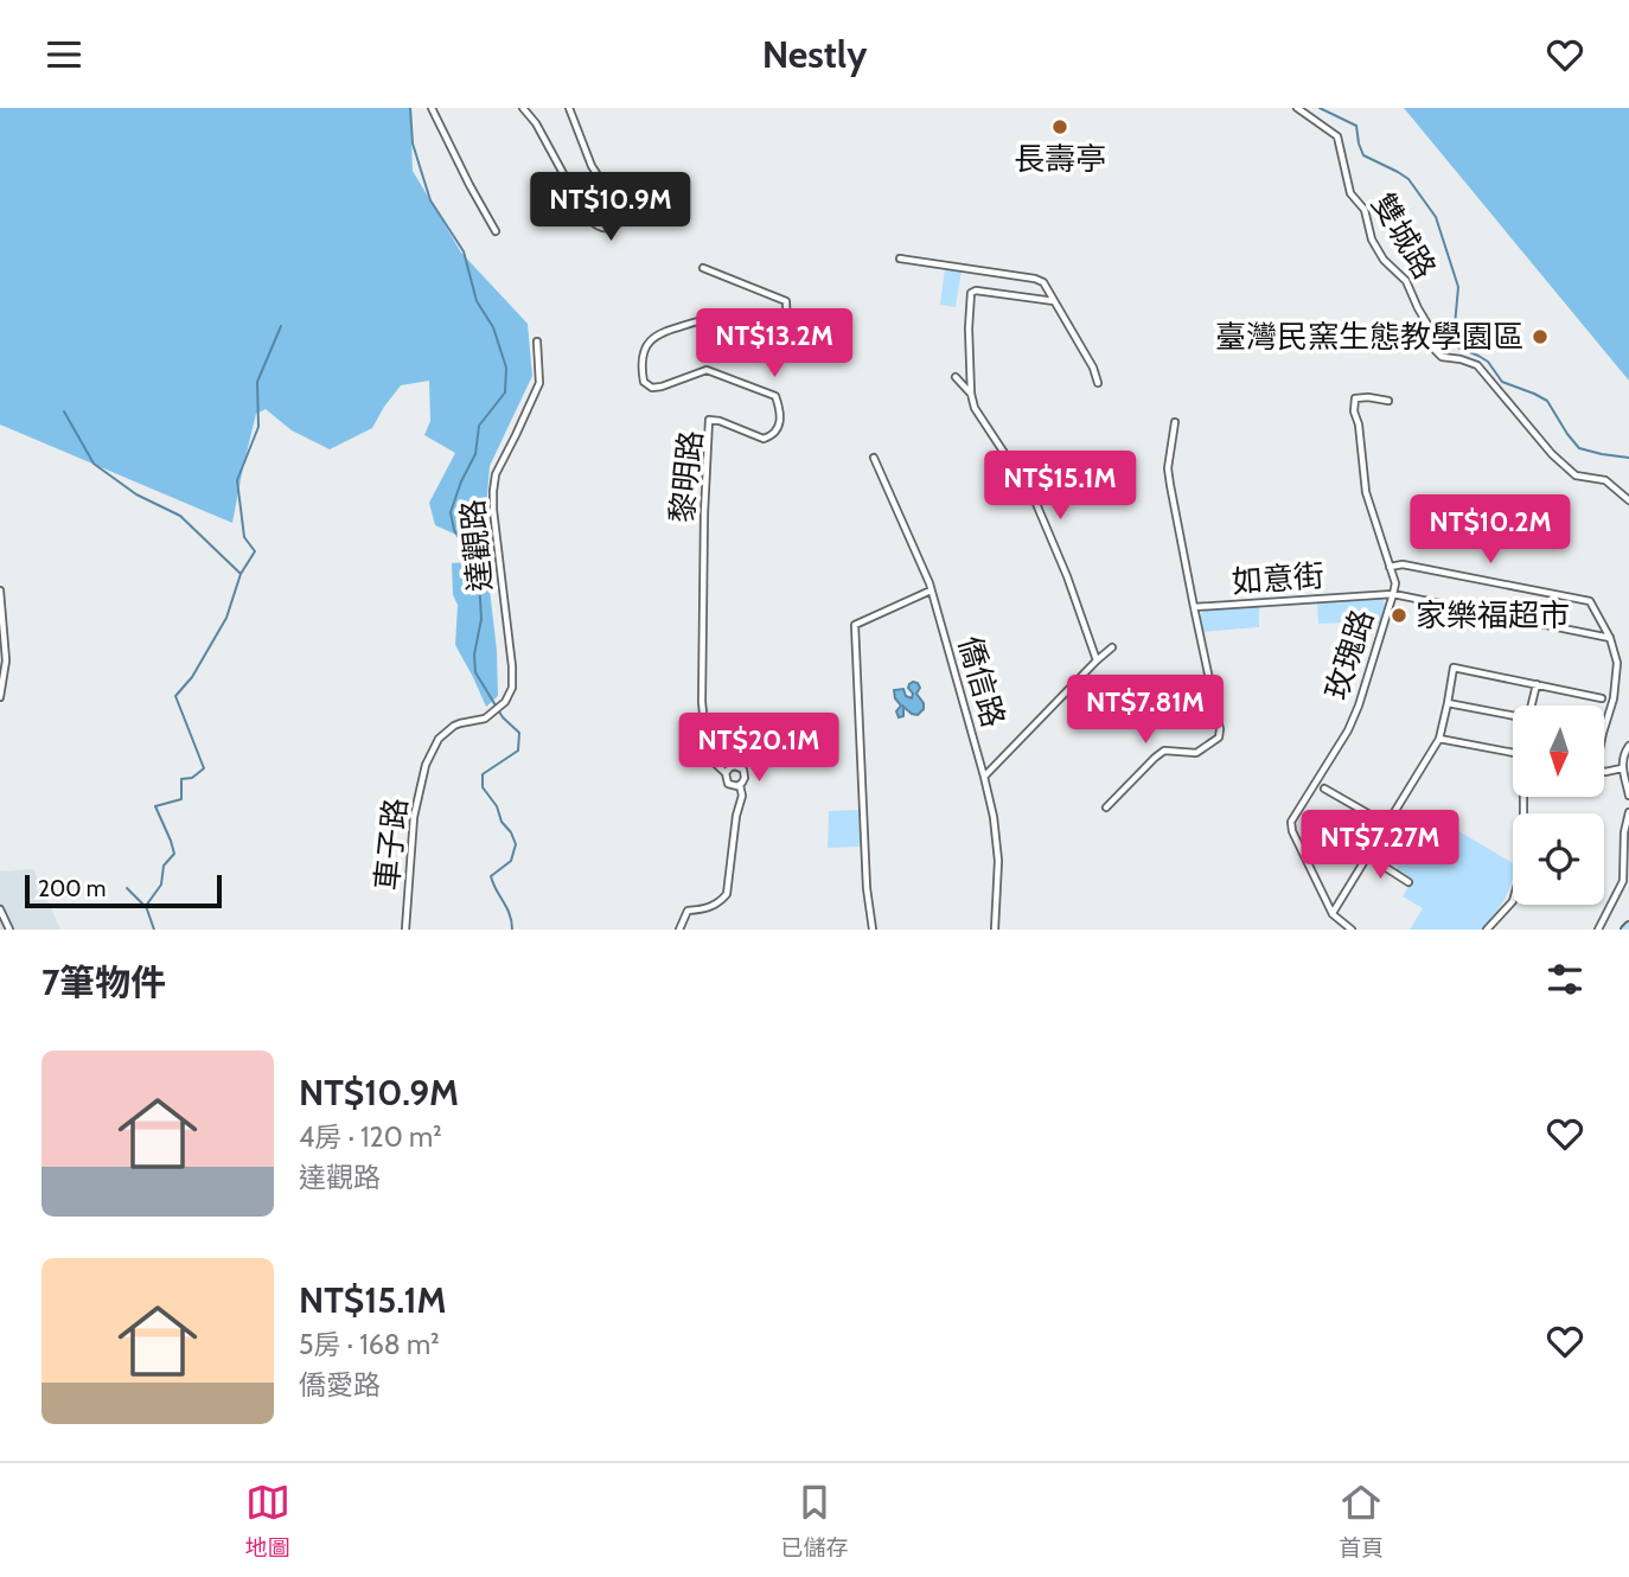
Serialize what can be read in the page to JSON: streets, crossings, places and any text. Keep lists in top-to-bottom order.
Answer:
{
  "streets": {
    "street": [
      "雙城路",
      "黎明路",
      "達觀路",
      "如意街",
      "玫瑰路",
      "僑信路",
      "車子路"
    ]
  },
  "crossings": [
    ["達觀路", "車子路"],
    ["如意街", "玫瑰路"]
  ],
  "places": ["長壽亭", "臺灣民窯生態教學園區", "家樂福超市"],
  "scale_bar": "200 m",
  "north": "bottom",
  "page": {
    "header": "Nestly",
    "price": [
      "NT$10.9M",
      "NT$13.2M",
      "NT$15.1M",
      "NT$10.2M",
      "NT$7.81M",
      "NT$20.1M",
      "NT$7.27M"
    ],
    "scale": "200 m",
    "heading": "7筆物件",
    "list": [
      {
        "name": "NT$10.9M",
        "note": "4房 · 120 m² · 達觀路"
      },
      {
        "name": "NT$15.1M",
        "note": "5房 · 168 m² · 僑愛路"
      }
    ],
    "tabs": ["地圖", "已儲存", "首頁"]
  }
}
